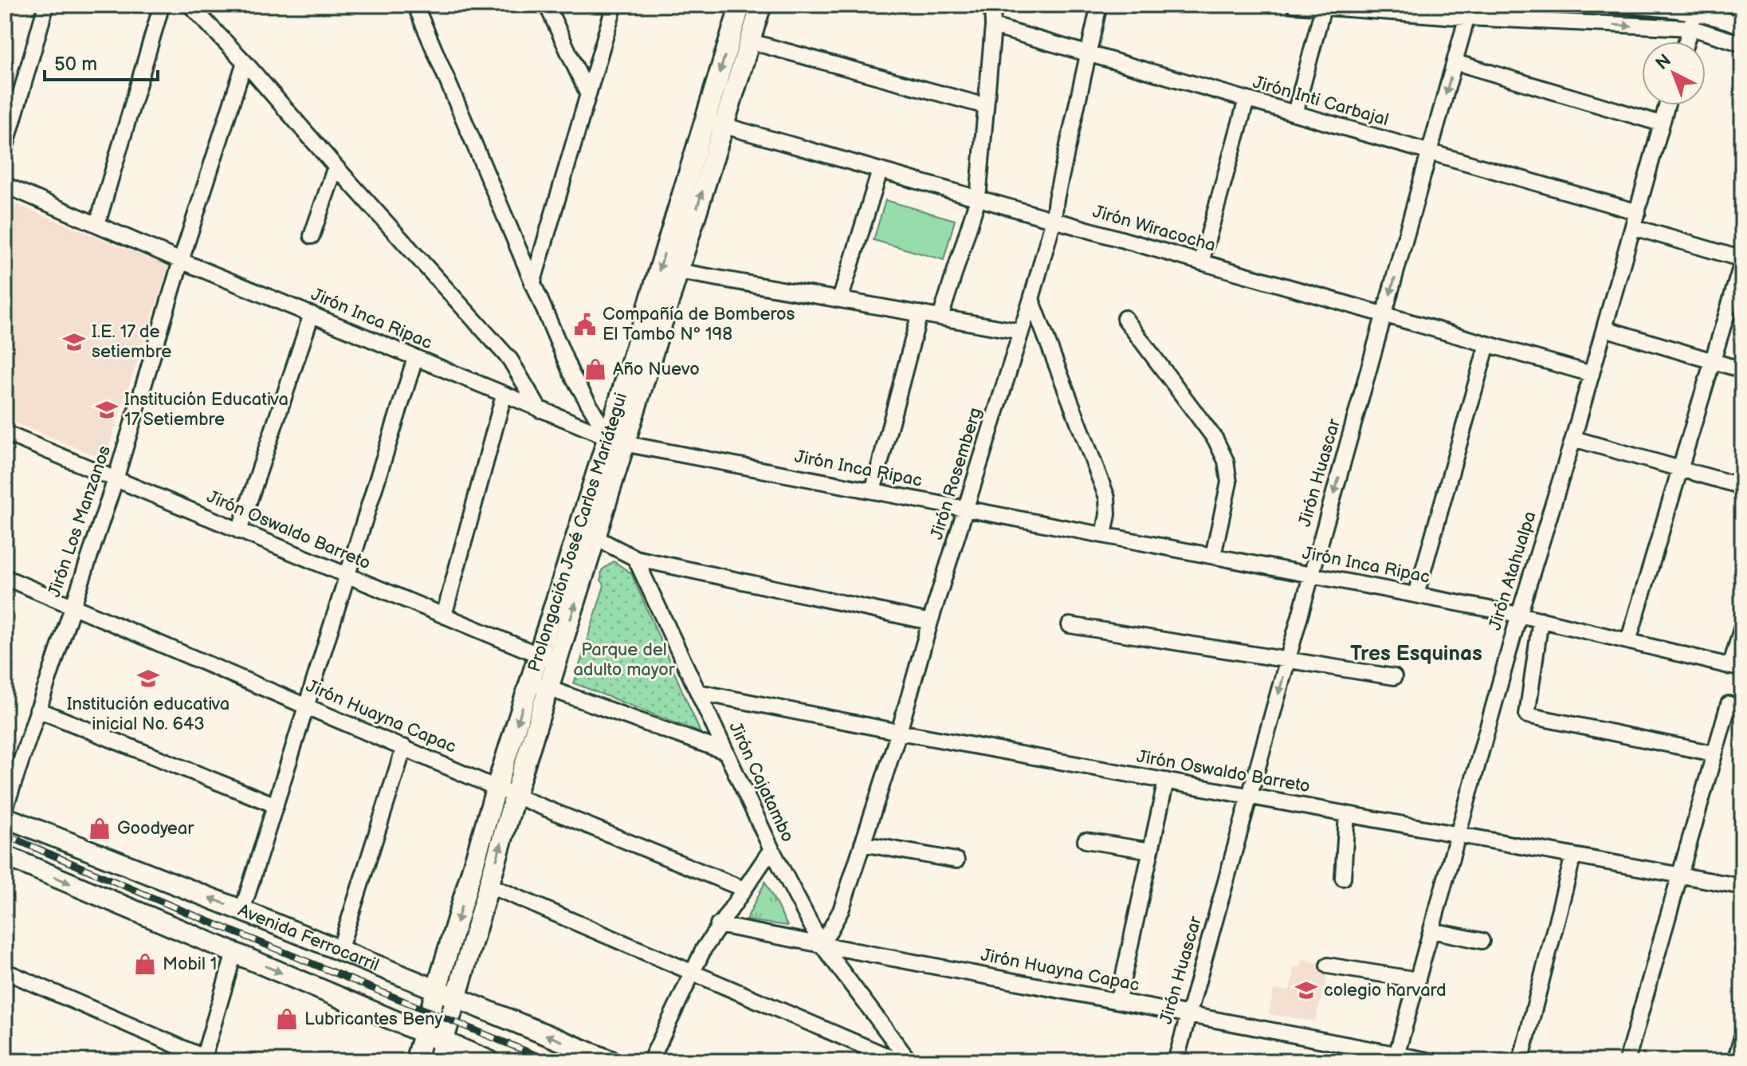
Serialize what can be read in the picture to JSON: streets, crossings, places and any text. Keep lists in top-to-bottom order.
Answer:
{
  "streets": {
    "main road": ["Prolongación José Carlos Mariátegui", "Avenida Ferrocarril"],
    "street": [
      "Jirón Inti Carbajal",
      "Jirón Wiracocha",
      "Jirón Inca Ripac",
      "Jirón Huascar",
      "Jirón Rosemberg",
      "Jirón Los Manzanos",
      "Jirón Oswaldo Barreto",
      "Jirón Atahualpa",
      "Jirón Huayna Capac",
      "Jirón Cajatambo"
    ]
  },
  "crossings": [
    ["Jirón Inti Carbajal", "Jirón Huascar"],
    ["Jirón Inti Carbajal", "Jirón Rosemberg"],
    ["Jirón Inti Carbajal", "Jirón Atahualpa"],
    ["Jirón Wiracocha", "Jirón Huascar"],
    ["Jirón Wiracocha", "Jirón Rosemberg"],
    ["Jirón Wiracocha", "Prolongación José Carlos Mariátegui"],
    ["Jirón Wiracocha", "Jirón Atahualpa"],
    ["Jirón Inca Ripac", "Jirón Huascar"],
    ["Jirón Inca Ripac", "Jirón Rosemberg"],
    ["Jirón Inca Ripac", "Jirón Los Manzanos"],
    ["Jirón Inca Ripac", "Prolongación José Carlos Mariátegui"],
    ["Jirón Inca Ripac", "Jirón Atahualpa"],
    ["Jirón Huascar", "Jirón Oswaldo Barreto"],
    ["Jirón Huascar", "Jirón Huayna Capac"],
    ["Jirón Rosemberg", "Jirón Oswaldo Barreto"],
    ["Jirón Rosemberg", "Jirón Huayna Capac"],
    ["Jirón Rosemberg", "Jirón Cajatambo"],
    ["Jirón Los Manzanos", "Jirón Oswaldo Barreto"],
    ["Jirón Los Manzanos", "Jirón Huayna Capac"],
    ["Jirón Oswaldo Barreto", "Prolongación José Carlos Mariátegui"],
    ["Jirón Oswaldo Barreto", "Jirón Atahualpa"],
    ["Jirón Oswaldo Barreto", "Jirón Cajatambo"],
    ["Prolongación José Carlos Mariátegui", "Jirón Huayna Capac"],
    ["Prolongación José Carlos Mariátegui", "Avenida Ferrocarril"],
    ["Jirón Atahualpa", "Jirón Huayna Capac"],
    ["Jirón Huayna Capac", "Jirón Cajatambo"]
  ],
  "districts": ["Tres Esquinas"],
  "parks": ["Parque del adulto mayor"],
  "places": {
    "public building": ["Compañía de Bomberos El Tambo Nº 198"],
    "school or university": [
      "I.E. 17 de setiembre",
      "Institución Educativa 17 Setiembre",
      "Institución educativa inicial No. 643",
      "colegio harvard"
    ],
    "shop": [
      "Año Nuevo",
      "Goodyear",
      "Mobil 1",
      "Lubricantes Beny"
    ]
  },
  "scale_bar": "50 m",
  "north": "top left"
}
